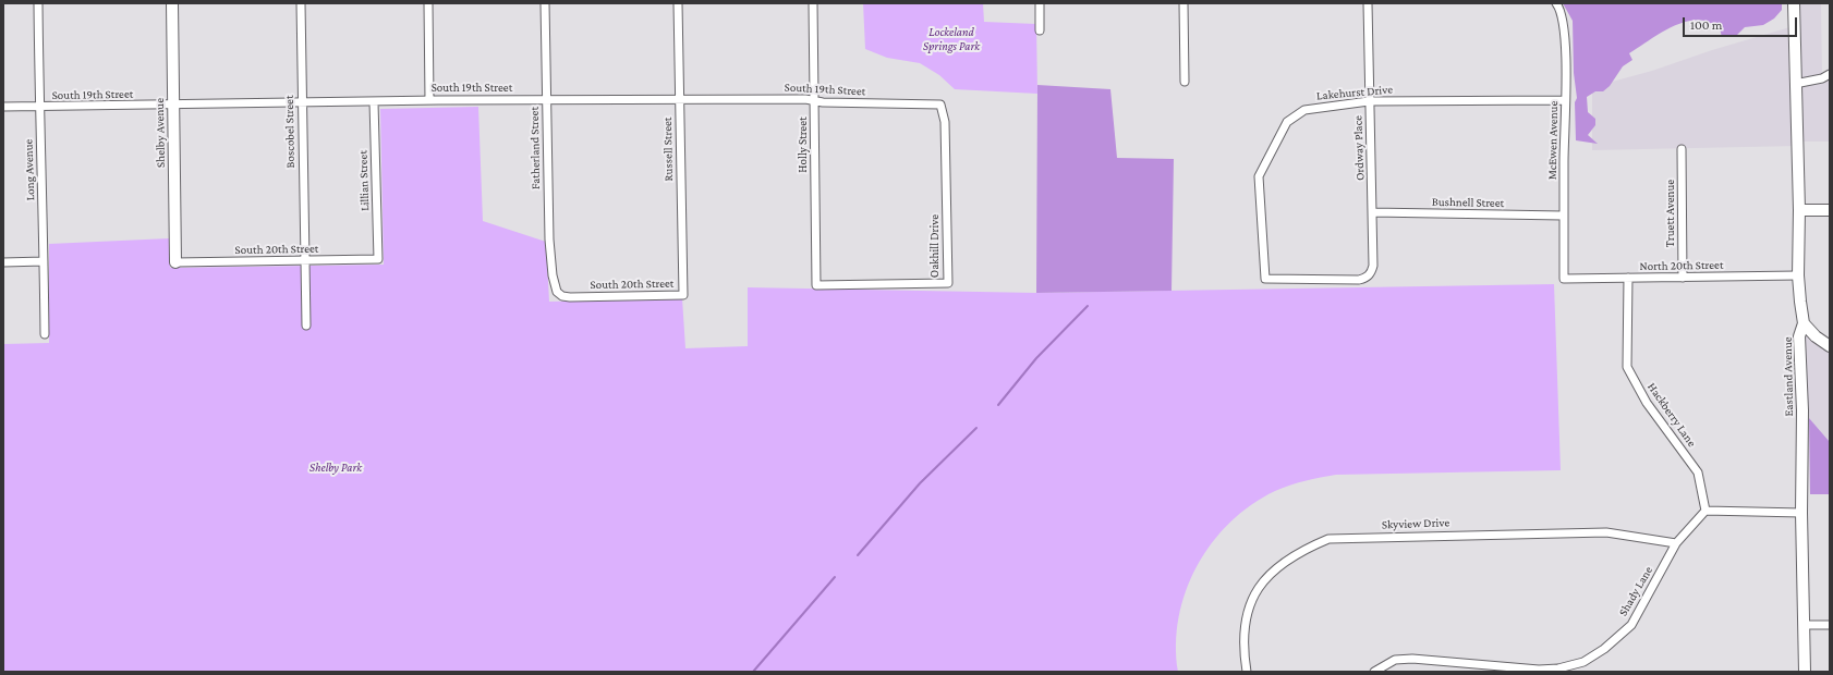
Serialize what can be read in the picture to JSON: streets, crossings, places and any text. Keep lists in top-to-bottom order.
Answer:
{
  "streets": {
    "street": [
      "South 19th Street",
      "Lakehurst Drive",
      "Boscobel Street",
      "Shelby Avenue",
      "McEwen Avenue",
      "Holly Street",
      "Fatherland Street",
      "Ordway Place",
      "Russell Street",
      "Long Avenue",
      "Lillian Street",
      "Bushnell Street",
      "Truett Avenue",
      "Oakhill Drive",
      "South 20th Street",
      "North 20th Street",
      "Eastland Avenue",
      "Hackberry Lane",
      "Skyview Drive",
      "Shady Lane"
    ]
  },
  "crossings": [
    ["South 19th Street", "Boscobel Street"],
    ["South 19th Street", "Shelby Avenue"],
    ["South 19th Street", "Holly Street"],
    ["South 19th Street", "Fatherland Street"],
    ["South 19th Street", "Russell Street"],
    ["South 19th Street", "Long Avenue"],
    ["South 19th Street", "Lillian Street"],
    ["South 19th Street", "Oakhill Drive"],
    ["Lakehurst Drive", "McEwen Avenue"],
    ["Lakehurst Drive", "Ordway Place"],
    ["Boscobel Street", "South 20th Street"],
    ["Shelby Avenue", "South 20th Street"],
    ["McEwen Avenue", "Bushnell Street"],
    ["McEwen Avenue", "North 20th Street"],
    ["Holly Street", "Oakhill Drive"],
    ["Fatherland Street", "South 20th Street"],
    ["Ordway Place", "Bushnell Street"],
    ["Russell Street", "South 20th Street"],
    ["Lillian Street", "South 20th Street"],
    ["Truett Avenue", "North 20th Street"],
    ["North 20th Street", "Eastland Avenue"],
    ["North 20th Street", "Hackberry Lane"],
    ["Hackberry Lane", "Shady Lane"],
    ["Skyview Drive", "Shady Lane"]
  ],
  "parks": ["Lockeland Springs Park", "Shelby Park"],
  "scale_bar": "100 m"
}
